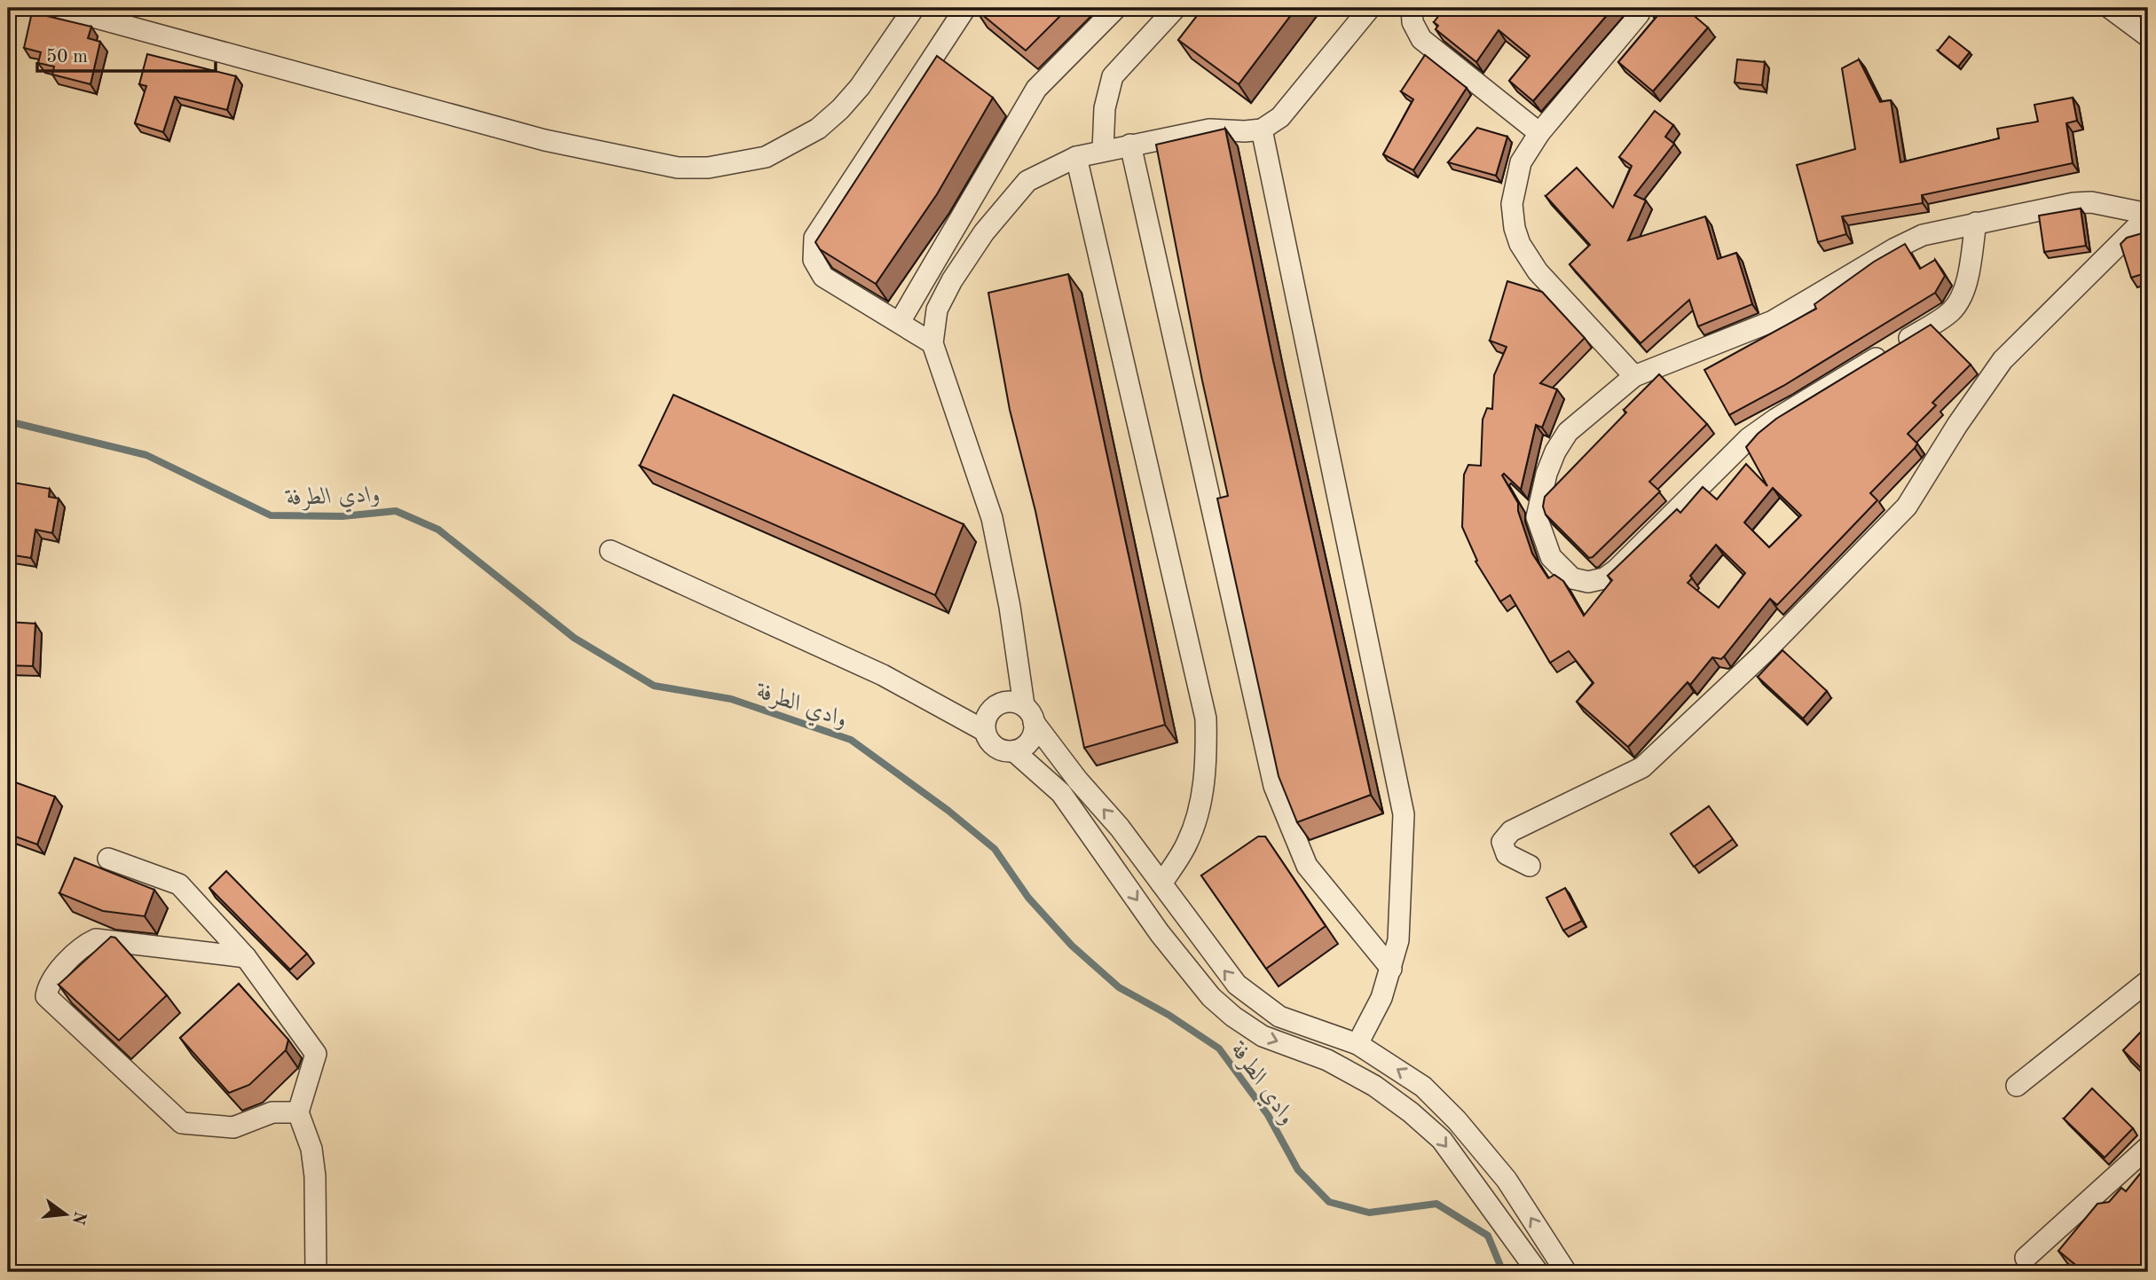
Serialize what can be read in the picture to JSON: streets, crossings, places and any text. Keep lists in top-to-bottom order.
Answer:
{
  "water": ["وادي الطرفة"],
  "scale_bar": "50 m",
  "north": "right"
}
